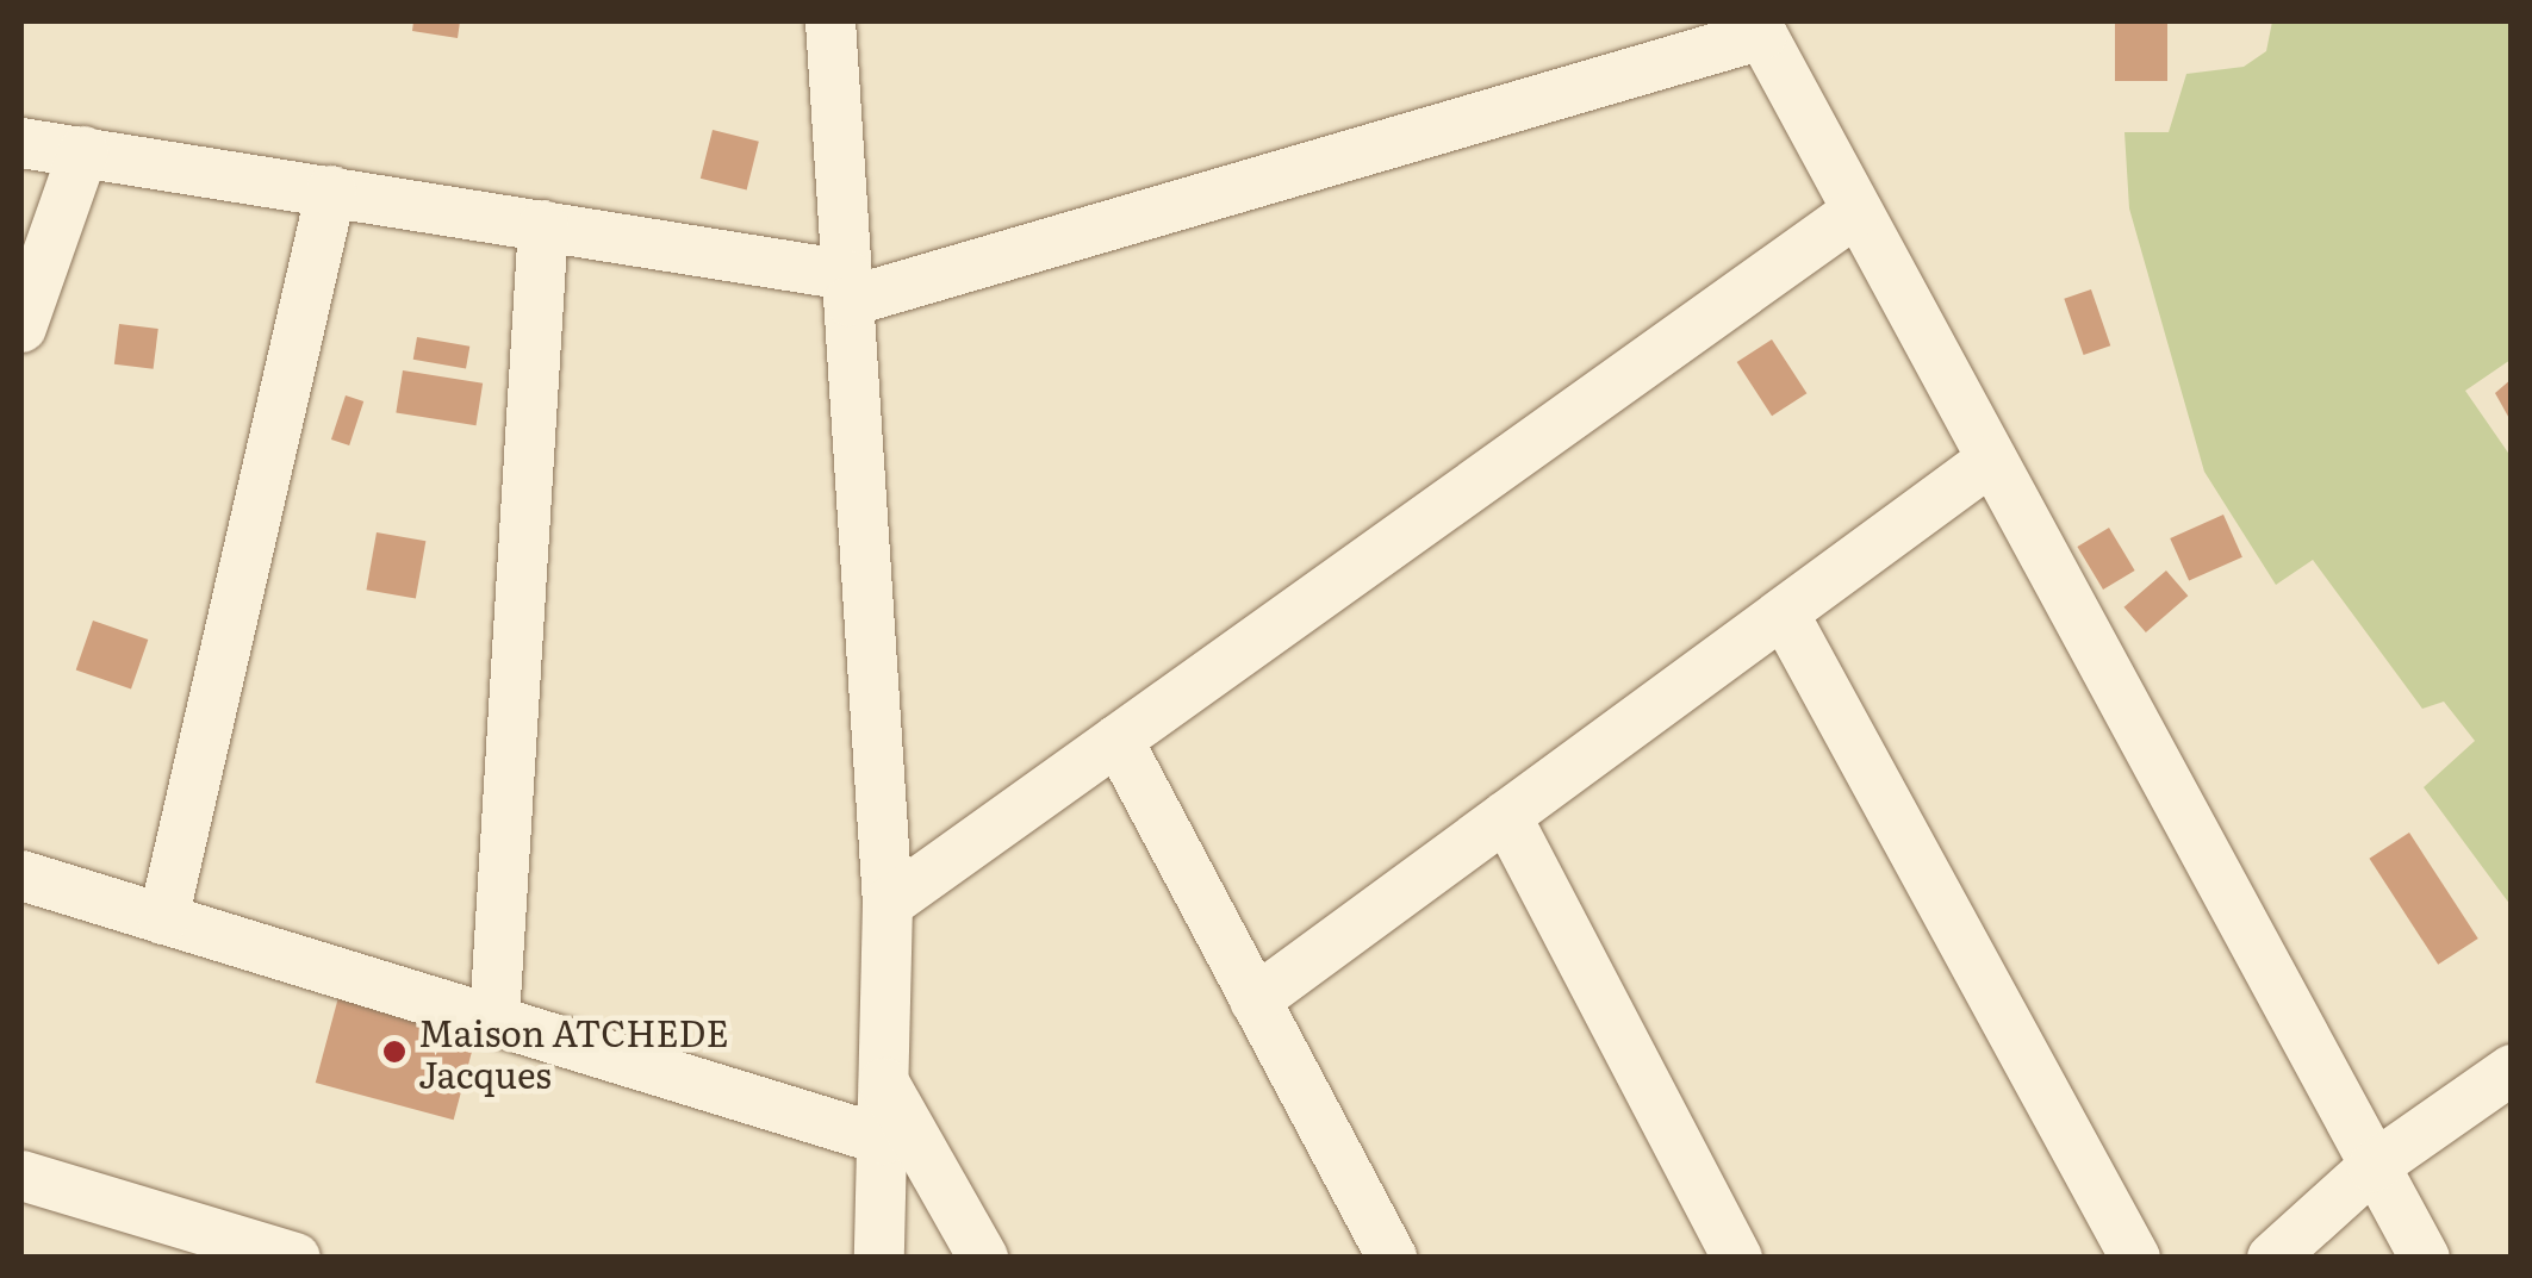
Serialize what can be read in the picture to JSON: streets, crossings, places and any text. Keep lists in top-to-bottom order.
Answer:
{
  "places": ["Maison ATCHEDE Jacques"]
}
